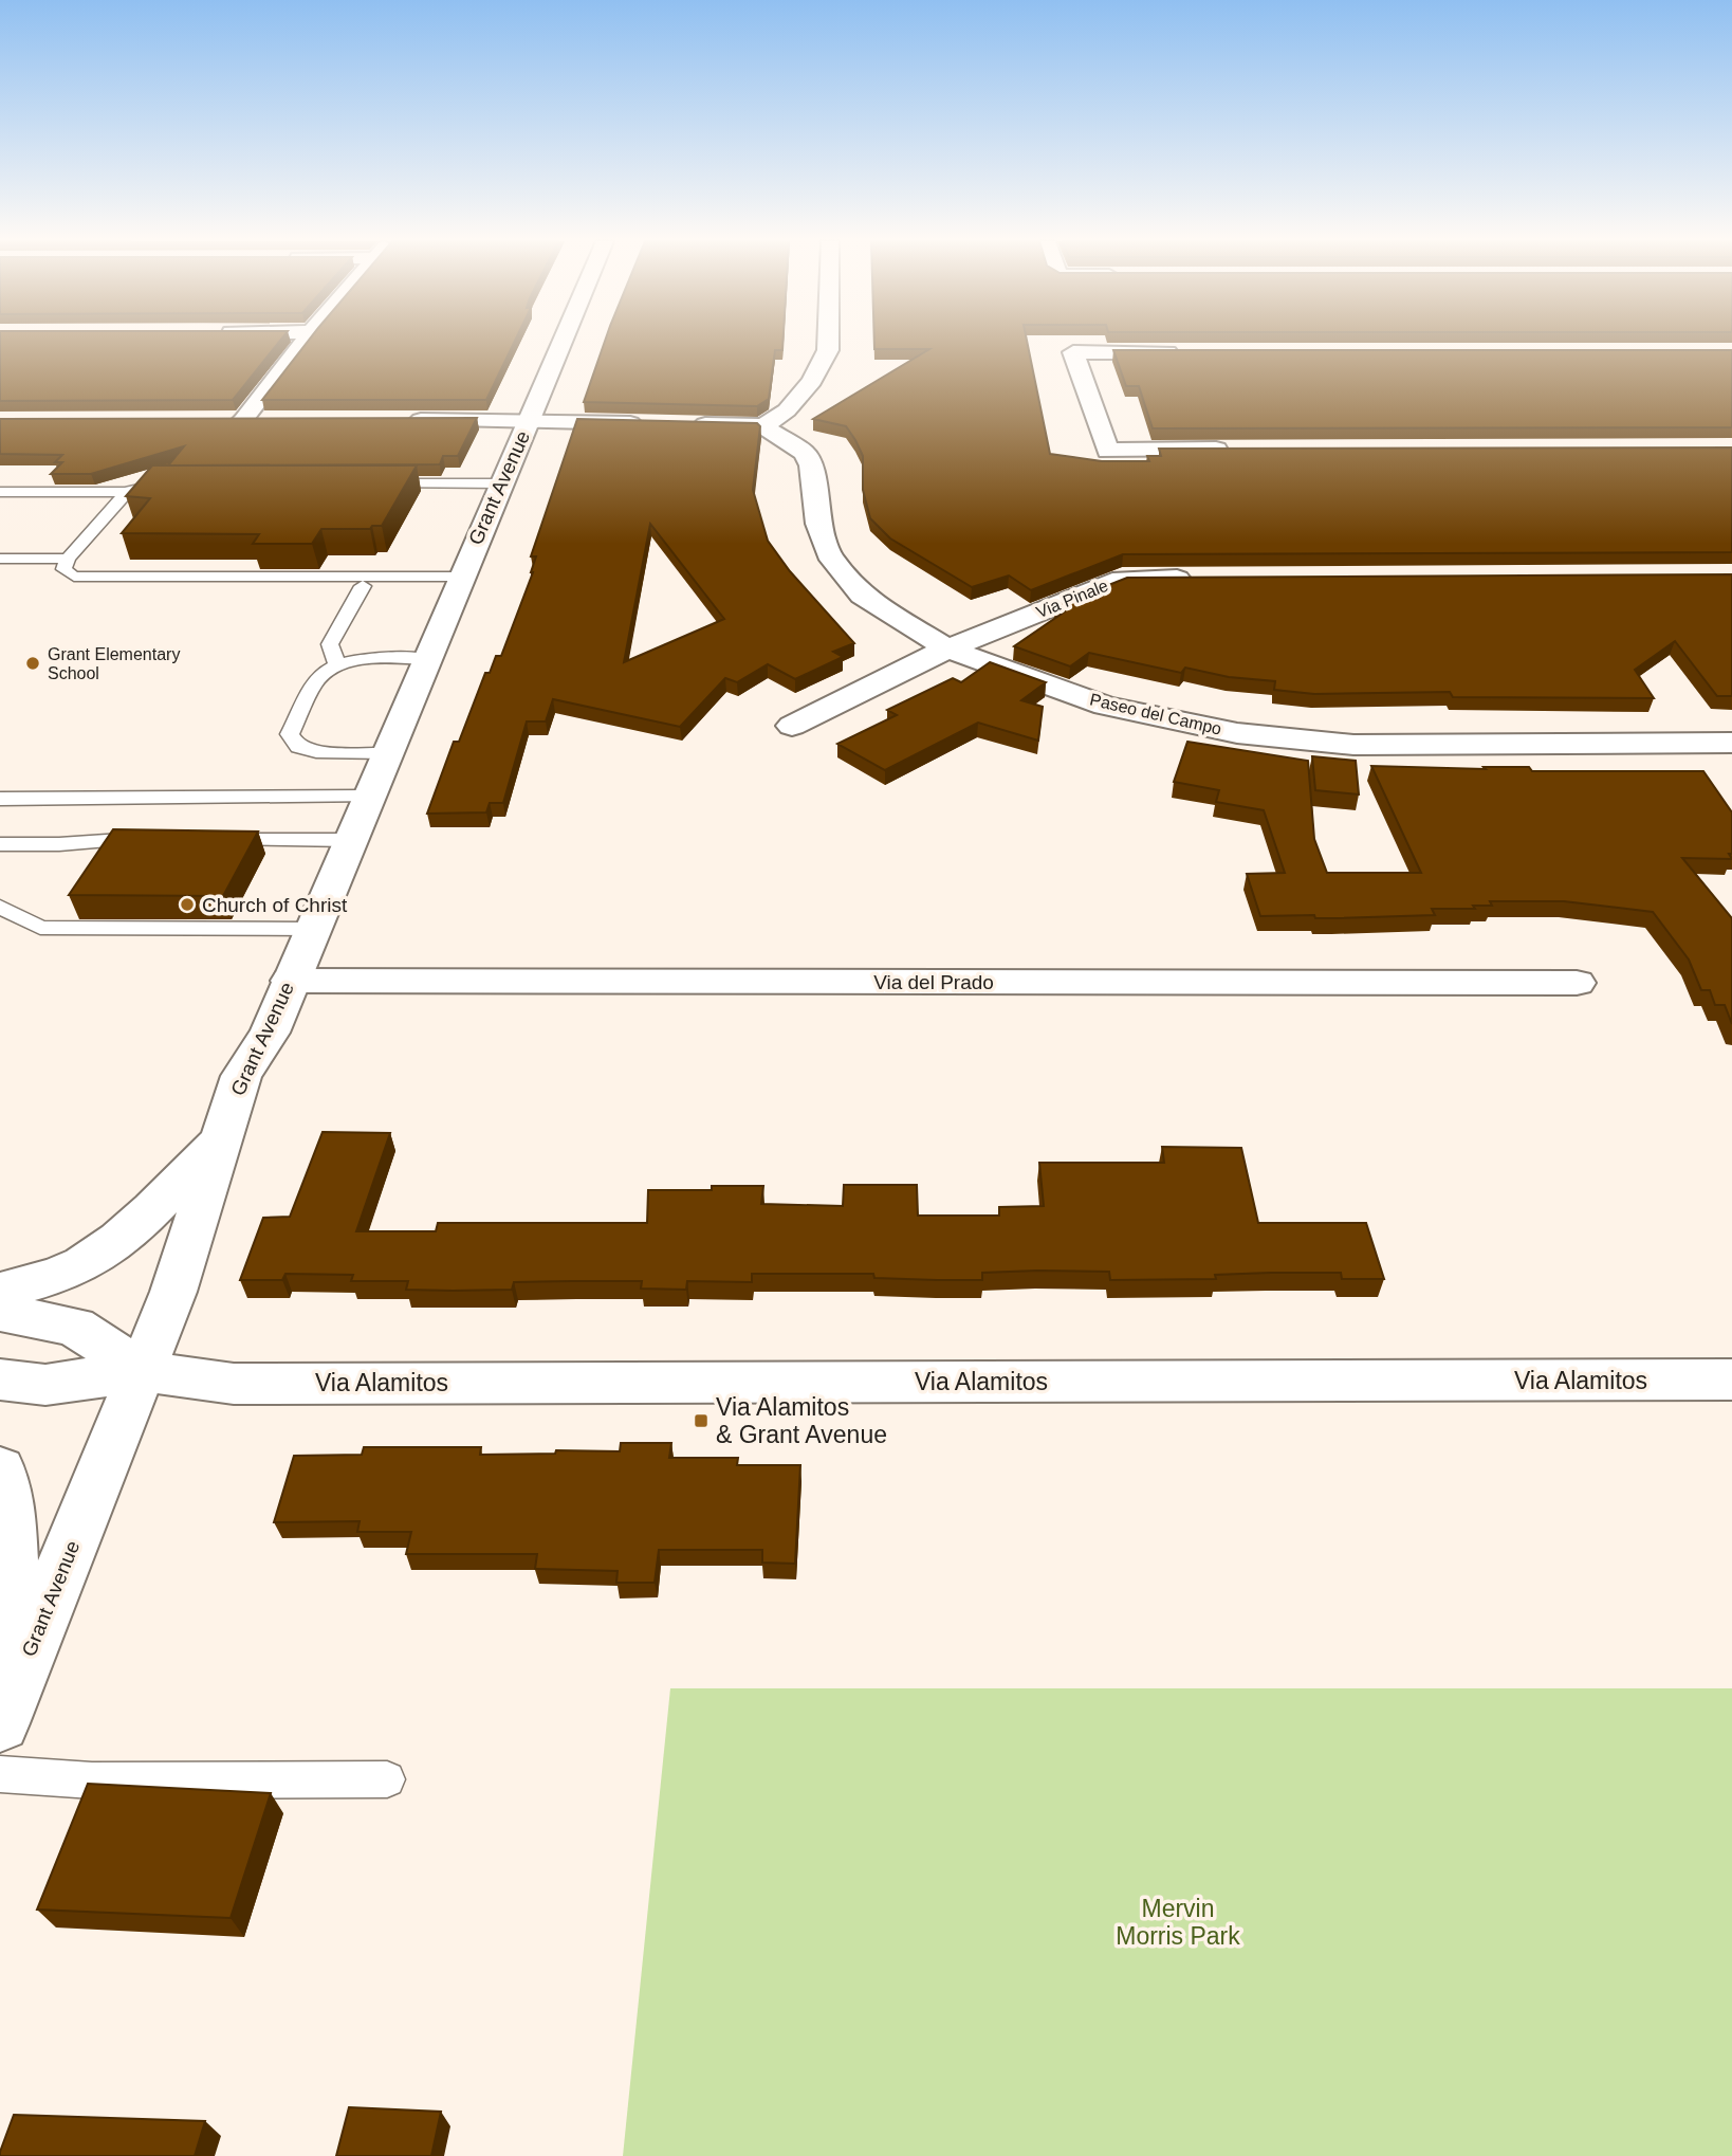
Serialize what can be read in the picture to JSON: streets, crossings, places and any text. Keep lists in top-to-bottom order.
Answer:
{
  "streets": {
    "street": [
      "Grant Avenue",
      "Via Pinale",
      "Paseo del Campo",
      "Via del Prado",
      "Via Alamitos"
    ]
  },
  "crossings": [
    ["Grant Avenue", "Via del Prado"],
    ["Grant Avenue", "Via Alamitos"],
    ["Via Pinale", "Paseo del Campo"]
  ],
  "parks": ["Mervin Morris Park"],
  "places": {
    "other": ["Grant Elementary School", "Church of Christ"],
    "transit": ["Via Alamitos & Grant Avenue"]
  }
}
